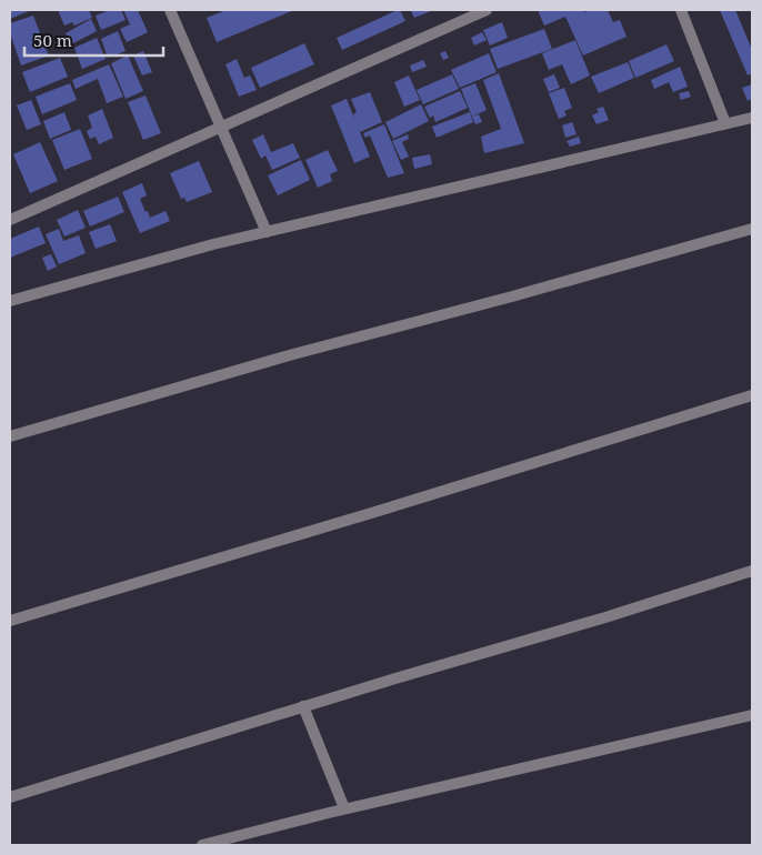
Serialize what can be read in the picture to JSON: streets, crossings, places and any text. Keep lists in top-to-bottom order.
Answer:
{
  "scale_bar": "50 m"
}
